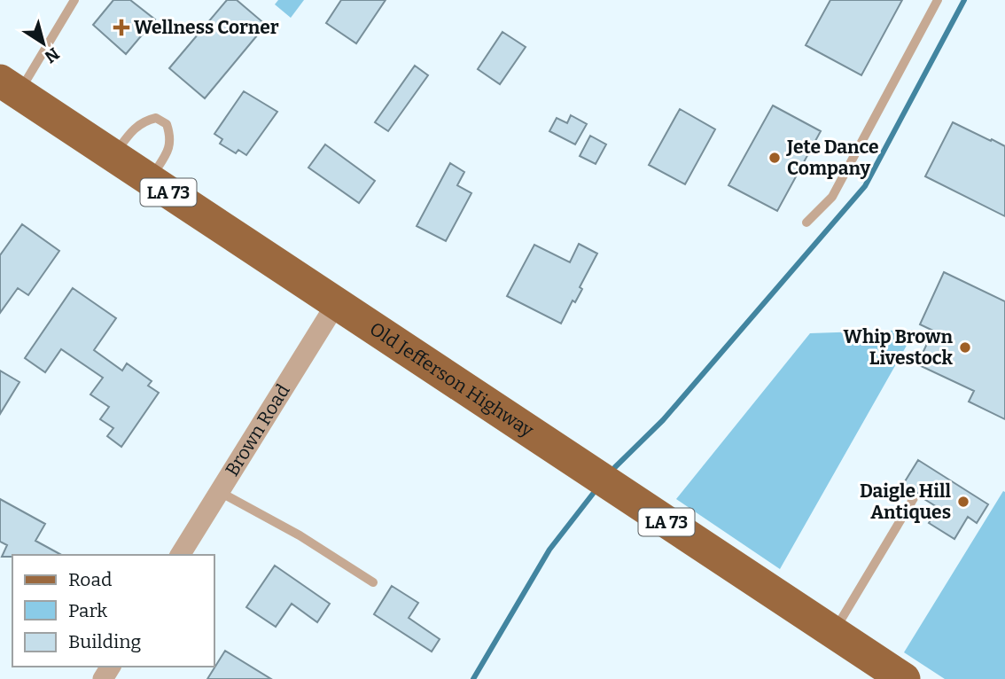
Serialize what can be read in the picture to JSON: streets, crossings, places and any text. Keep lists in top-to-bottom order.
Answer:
{
  "streets": {
    "main road": ["LA 73", "Old Jefferson Highway"],
    "street": ["Brown Road"]
  },
  "crossings": [
    ["Old Jefferson Highway", "Brown Road"]
  ],
  "places": {
    "health": ["Wellness Corner"],
    "other": ["Jete Dance Company", "Whip Brown Livestock", "Daigle Hill Antiques"]
  },
  "legend": ["Road", "Park", "Building"],
  "north": "bottom right"
}
